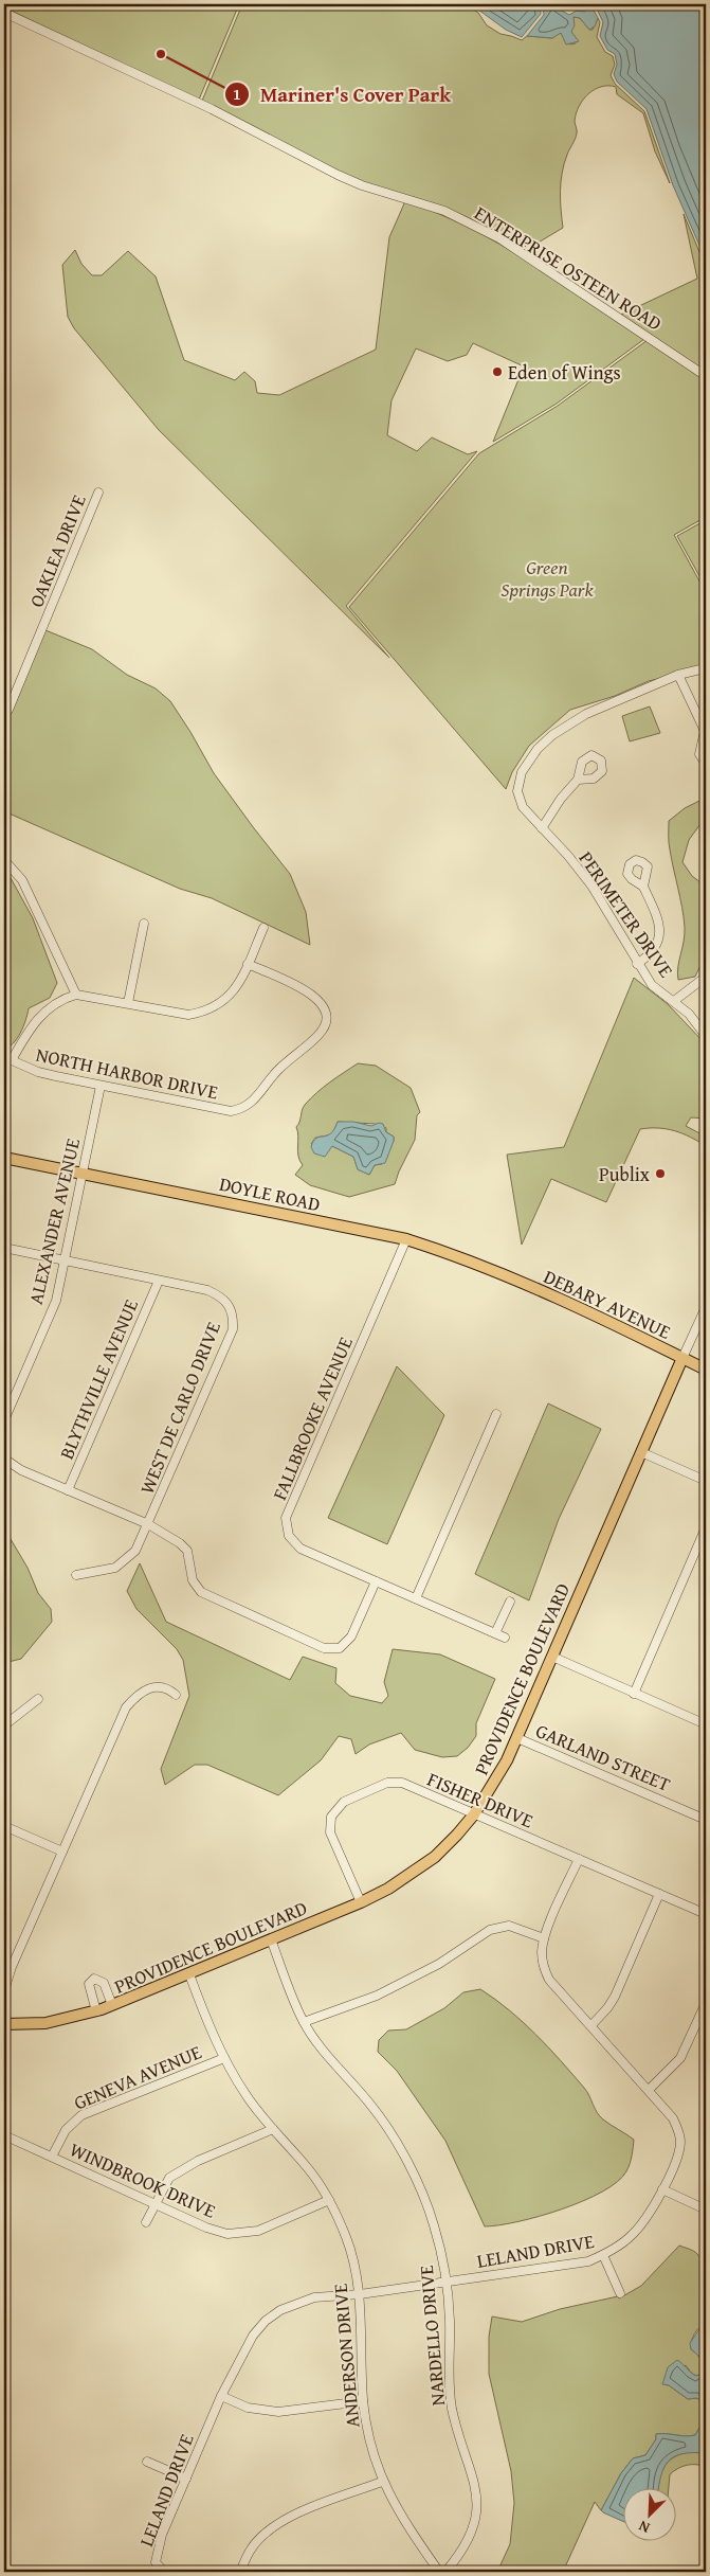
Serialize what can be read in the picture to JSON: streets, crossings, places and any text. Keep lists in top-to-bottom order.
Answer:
{
  "streets": {
    "main road": ["DOYLE ROAD", "DEBARY AVENUE", "PROVIDENCE BOULEVARD"],
    "street": [
      "ENTERPRISE OSTEEN ROAD",
      "OAKLEA DRIVE",
      "PERIMETER DRIVE",
      "NORTH HARBOR DRIVE",
      "ALEXANDER AVENUE",
      "BLYTHVILLE AVENUE",
      "WEST DE CARLO DRIVE",
      "FALLBROOKE AVENUE",
      "GARLAND STREET",
      "FISHER DRIVE",
      "GENEVA AVENUE",
      "WINDBROOK DRIVE",
      "LELAND DRIVE",
      "NARDELLO DRIVE",
      "ANDERSON DRIVE"
    ]
  },
  "crossings": [
    ["NORTH HARBOR DRIVE", "ALEXANDER AVENUE"],
    ["DOYLE ROAD", "ALEXANDER AVENUE"],
    ["DOYLE ROAD", "DEBARY AVENUE"],
    ["DOYLE ROAD", "FALLBROOKE AVENUE"],
    ["DEBARY AVENUE", "PROVIDENCE BOULEVARD"],
    ["BLYTHVILLE AVENUE", "WEST DE CARLO DRIVE"],
    ["PROVIDENCE BOULEVARD", "GARLAND STREET"],
    ["PROVIDENCE BOULEVARD", "FISHER DRIVE"],
    ["PROVIDENCE BOULEVARD", "NARDELLO DRIVE"],
    ["PROVIDENCE BOULEVARD", "ANDERSON DRIVE"],
    ["FISHER DRIVE", "LELAND DRIVE"],
    ["GENEVA AVENUE", "WINDBROOK DRIVE"],
    ["GENEVA AVENUE", "ANDERSON DRIVE"],
    ["WINDBROOK DRIVE", "ANDERSON DRIVE"],
    ["LELAND DRIVE", "NARDELLO DRIVE"],
    ["LELAND DRIVE", "ANDERSON DRIVE"]
  ],
  "parks": ["Green Springs Park"],
  "places": ["Mariner's Cover Park", "Eden of Wings", "Publix"],
  "north": "bottom left"
}
